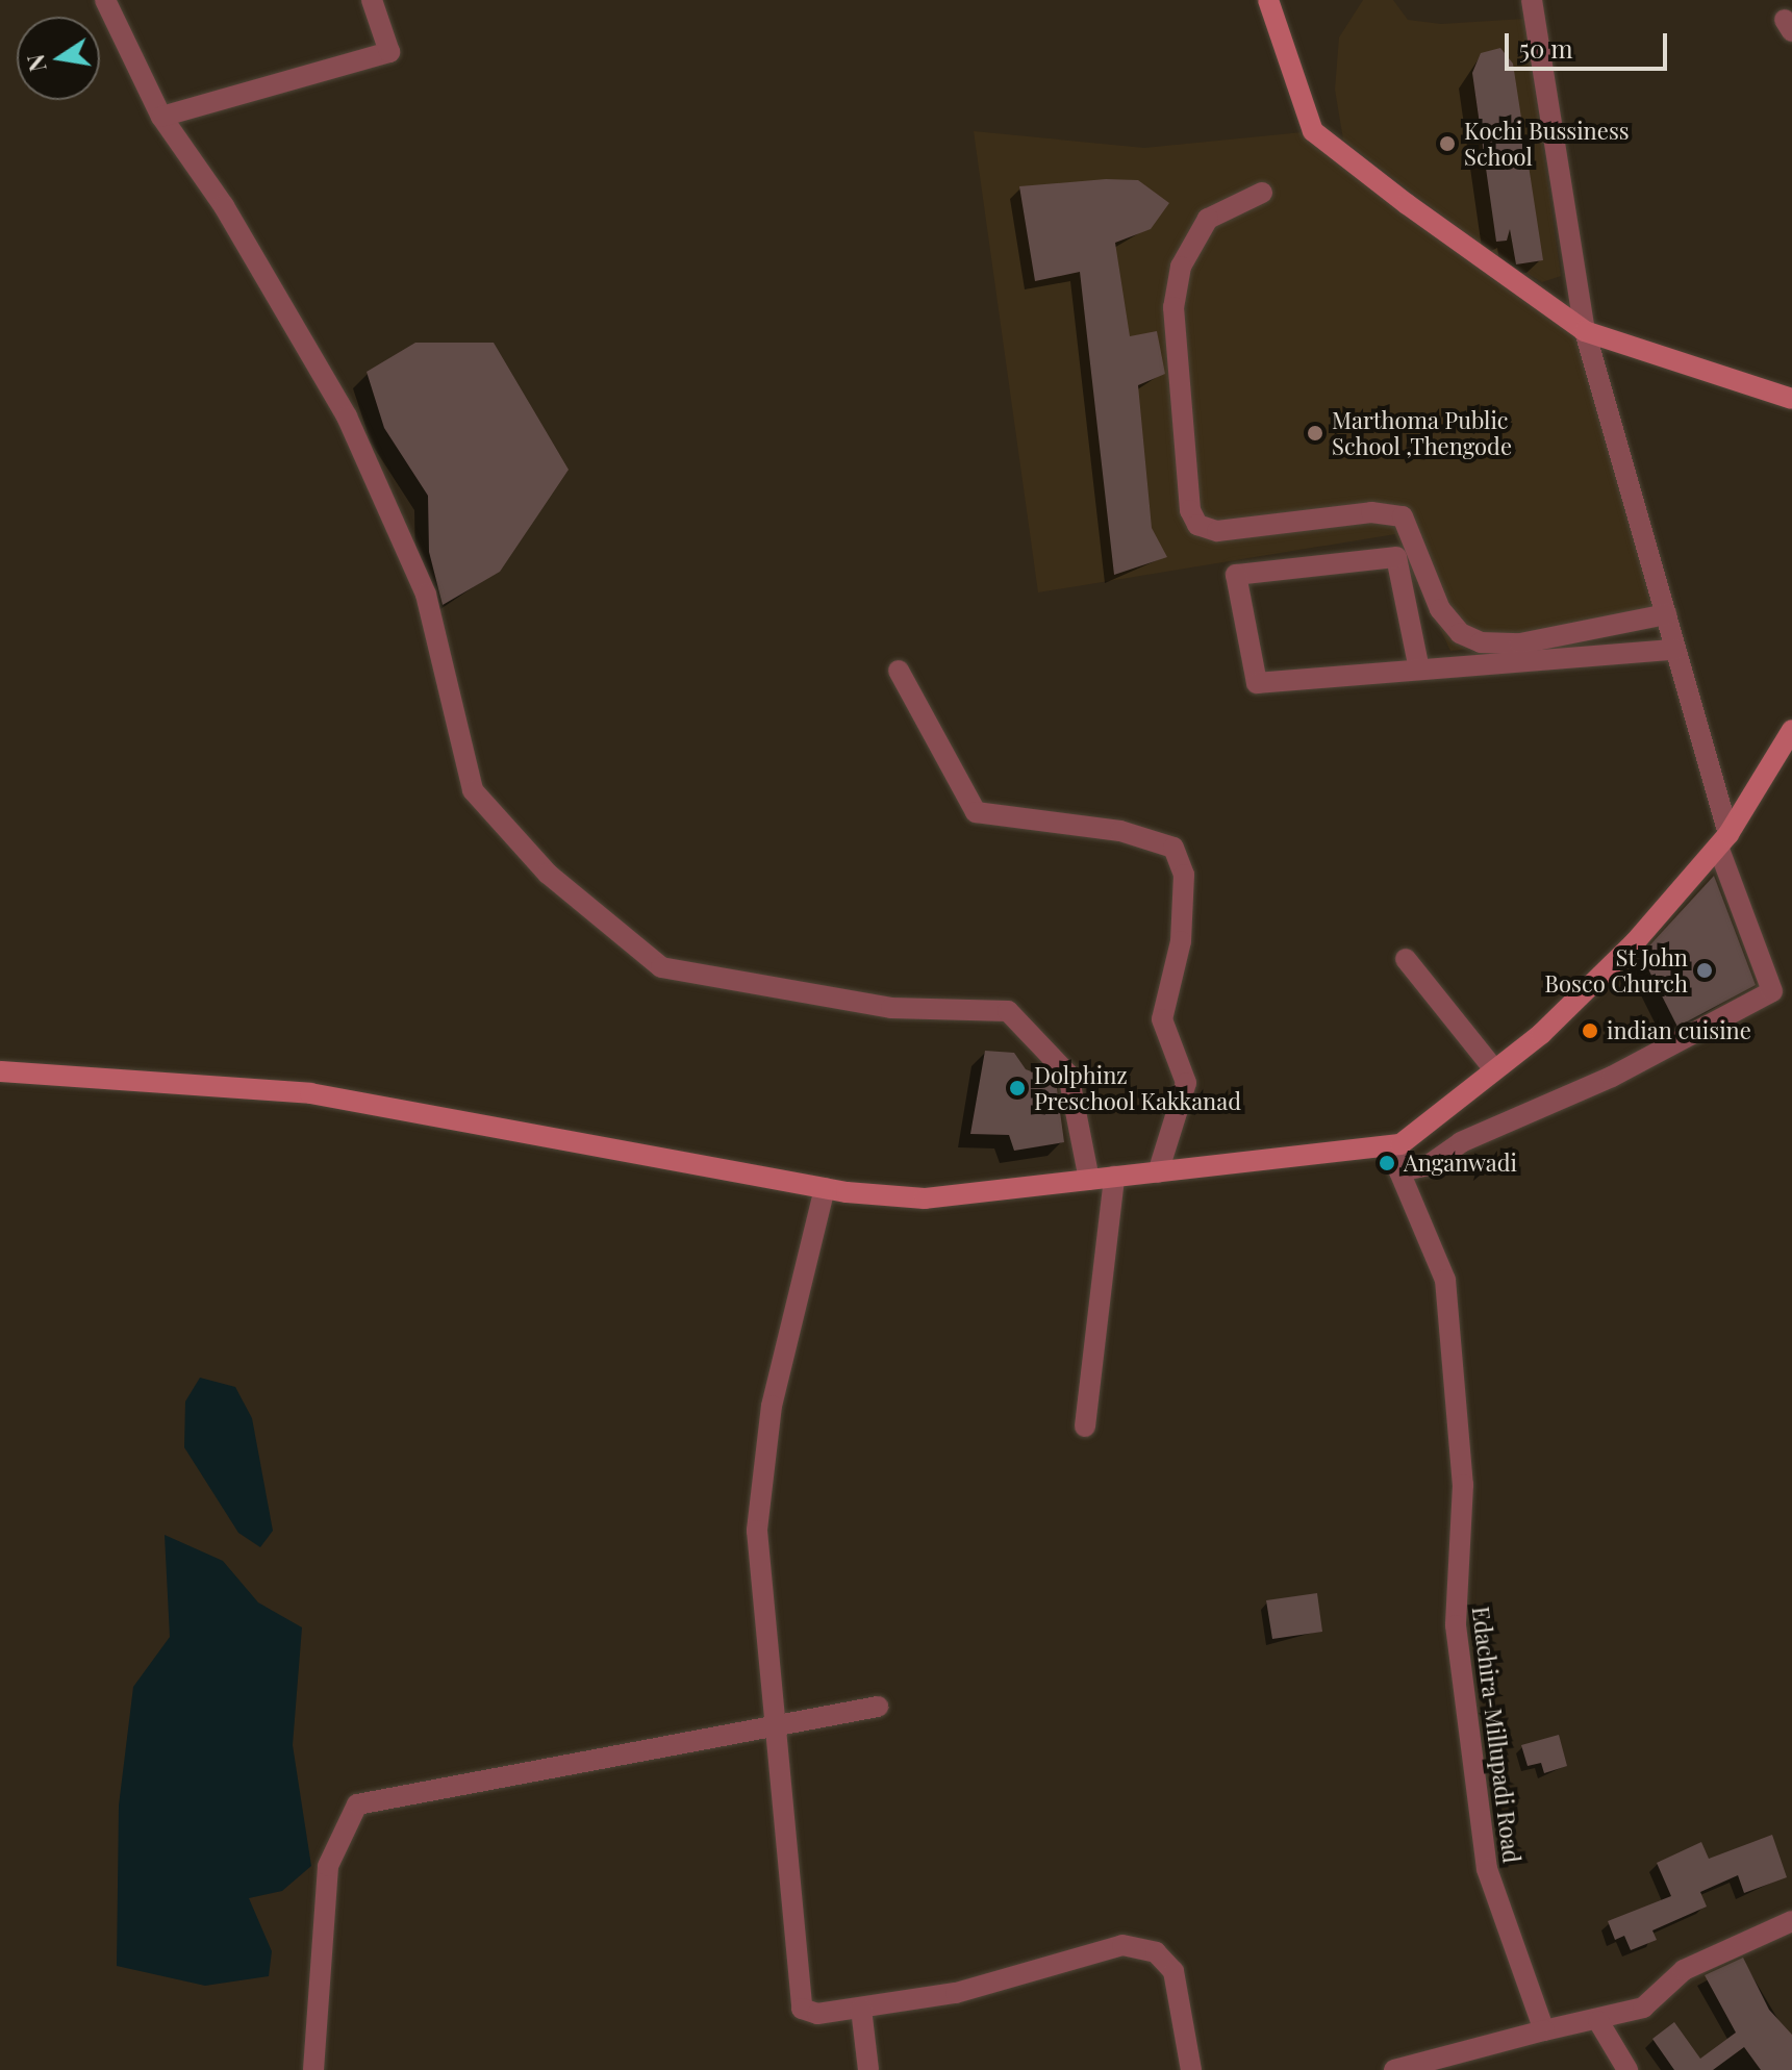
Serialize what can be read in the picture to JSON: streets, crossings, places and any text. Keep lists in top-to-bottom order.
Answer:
{
  "streets": {
    "street": ["Edachira-Millupadi Road"]
  },
  "places": [
    "Kochi Bussiness School",
    "Marthoma Public School ,Thengode",
    "St John Bosco Church",
    "indian cuisine",
    "Dolphinz Preschool Kakkanad",
    "Anganwadi"
  ],
  "scale_bar": "50 m",
  "north": "left"
}
